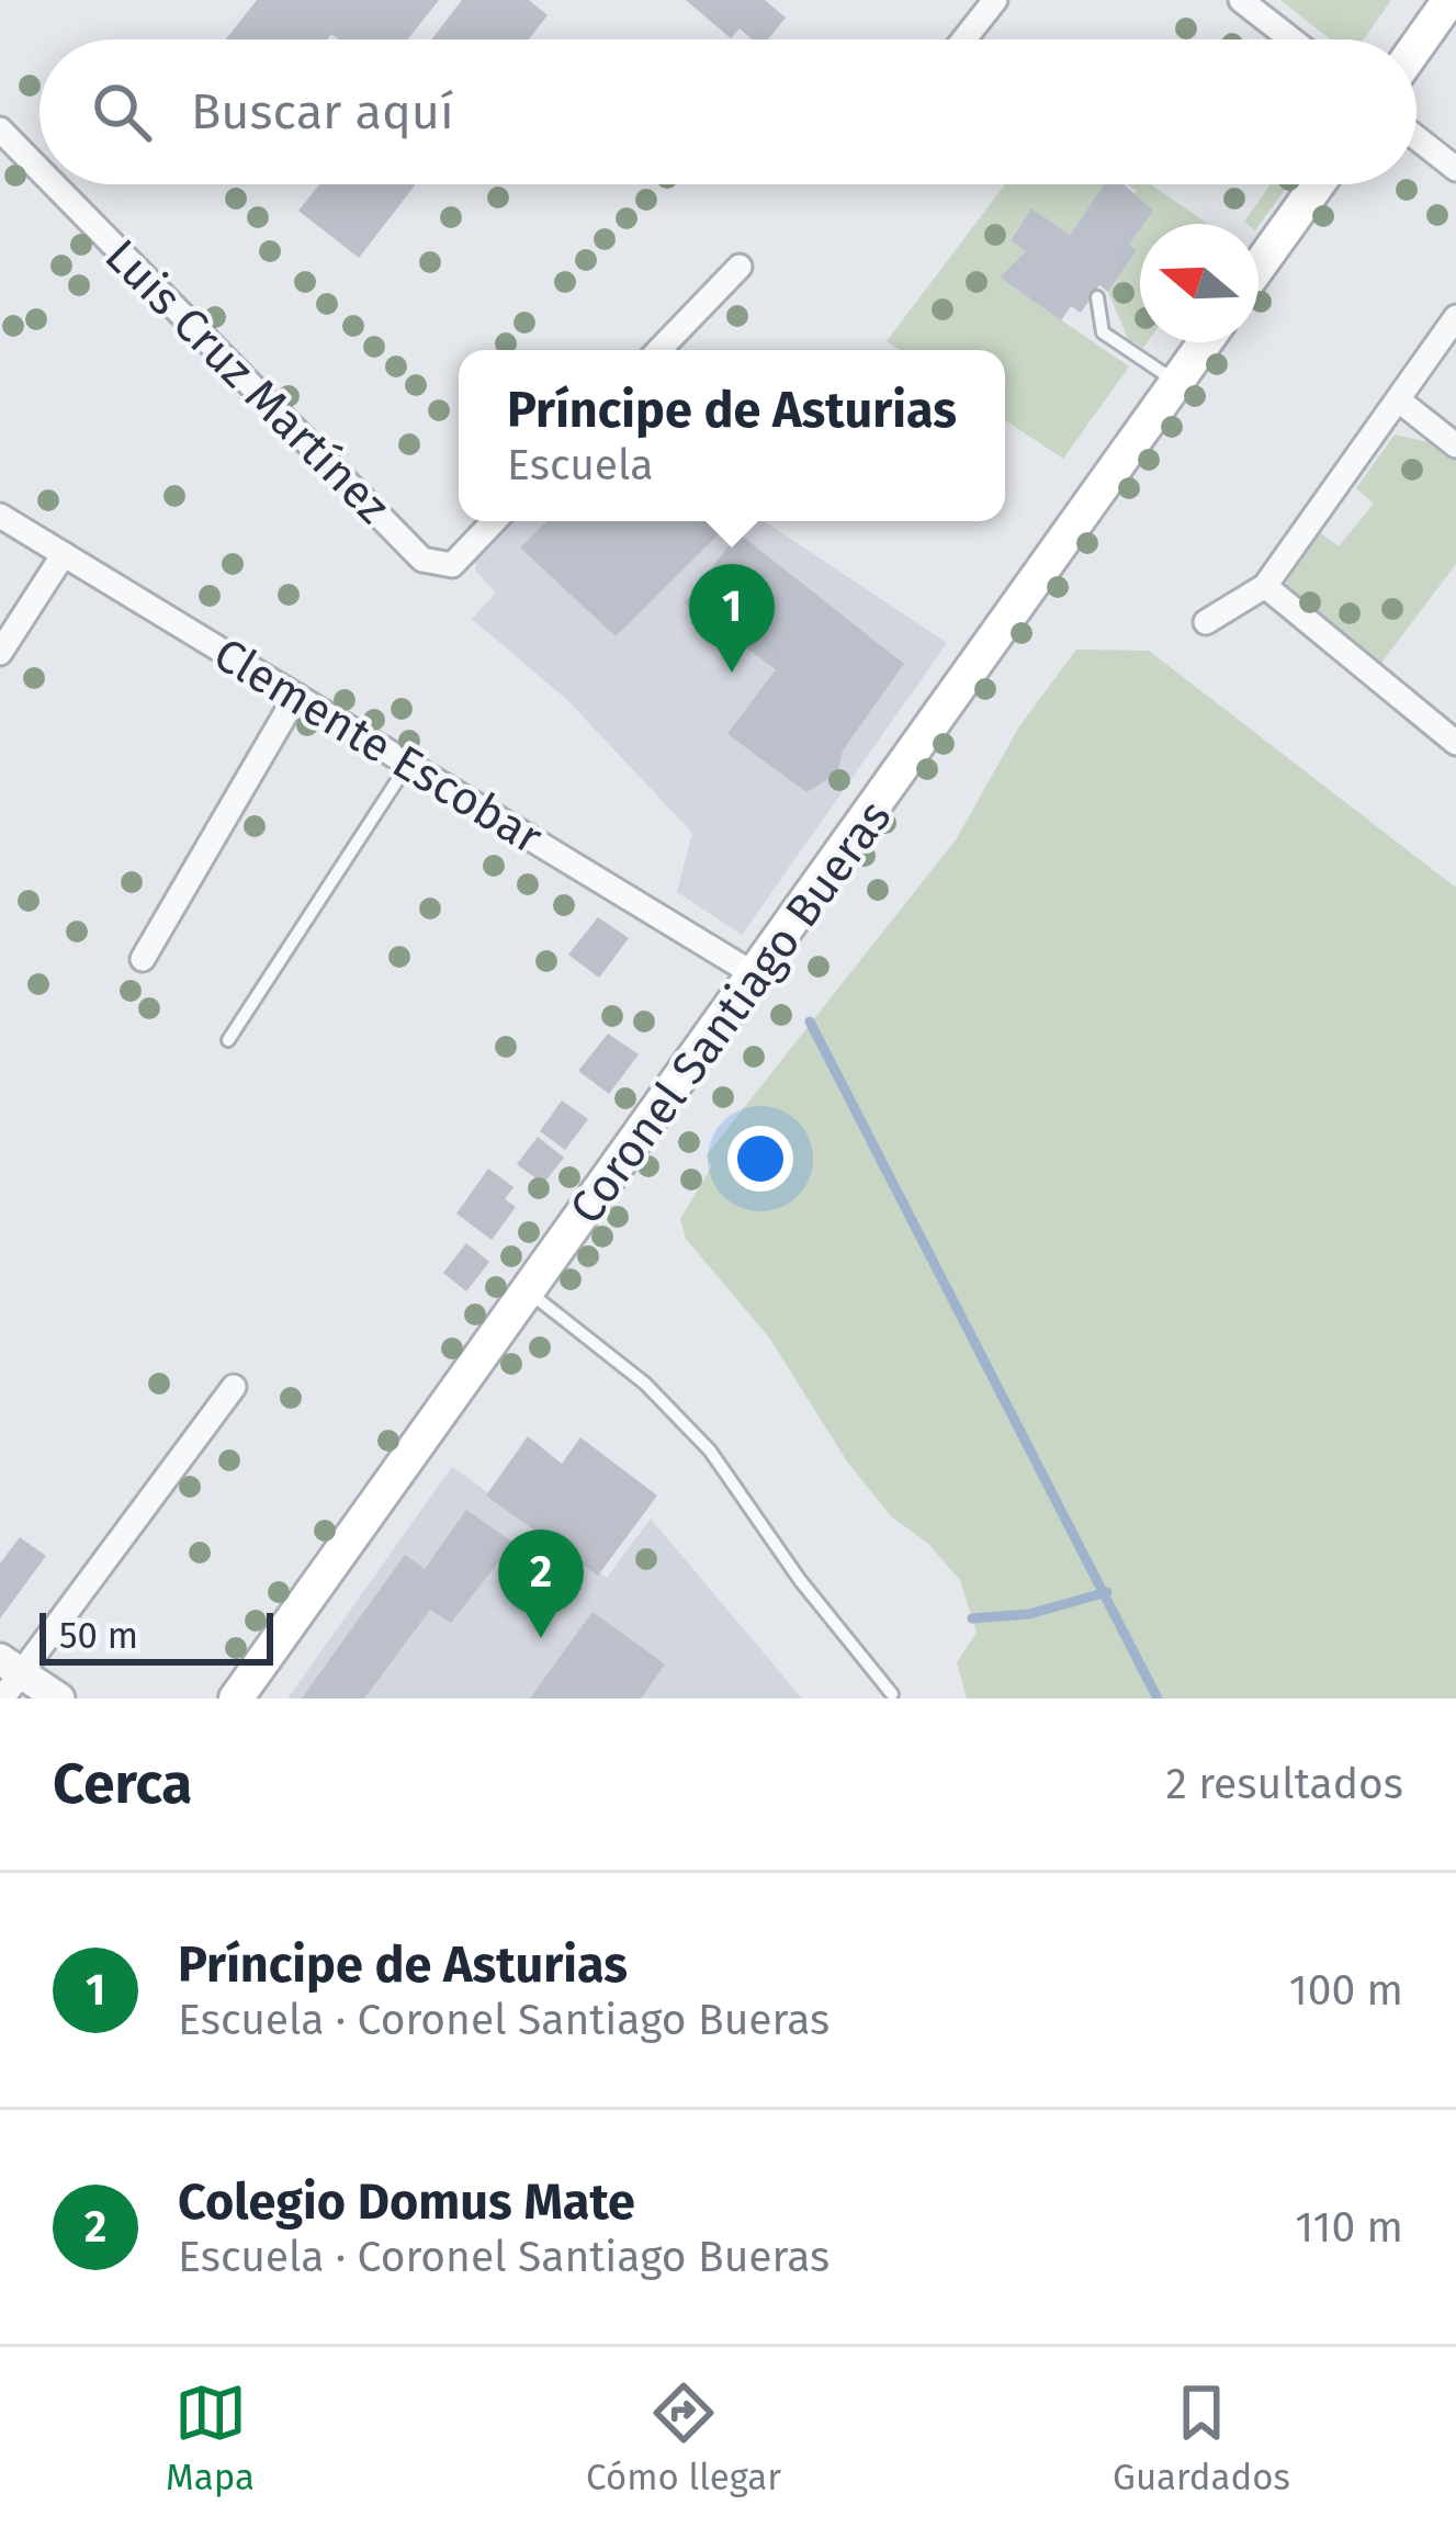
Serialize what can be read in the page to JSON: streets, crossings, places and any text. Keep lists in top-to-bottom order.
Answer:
{
  "streets": {
    "main road": ["Coronel Santiago Bueras"],
    "street": ["Luis Cruz Martínez", "Clemente Escobar"]
  },
  "crossings": [
    ["Clemente Escobar", "Coronel Santiago Bueras"]
  ],
  "scale_bar": "50 m",
  "north": "left",
  "page": {
    "search": "Buscar aquí",
    "popup": ["Príncipe de Asturias", "Escuela"],
    "pins": ["1", "2"],
    "scale": "50 m",
    "heading": ["Cerca", "2 resultados"],
    "list": [
      {
        "mark": "1",
        "name": "Príncipe de Asturias",
        "note": "Escuela · Coronel Santiago Bueras",
        "value": "100 m"
      },
      {
        "mark": "2",
        "name": "Colegio Domus Mate",
        "note": "Escuela · Coronel Santiago Bueras",
        "value": "110 m"
      }
    ],
    "nav": ["Mapa", "Cómo llegar", "Guardados"]
  }
}
